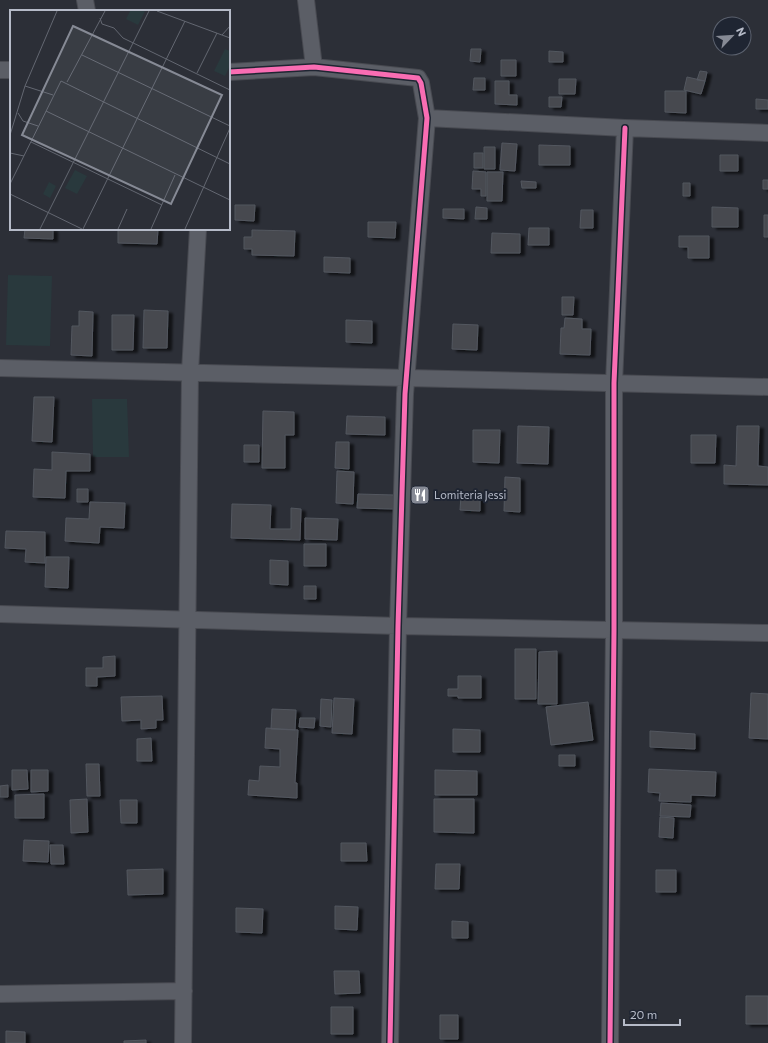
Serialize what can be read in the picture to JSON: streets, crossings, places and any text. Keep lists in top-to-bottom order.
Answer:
{
  "places": {
    "restaurant": ["Lomiteria Jessi"]
  },
  "scale_bar": "20 m",
  "north": "top right"
}
